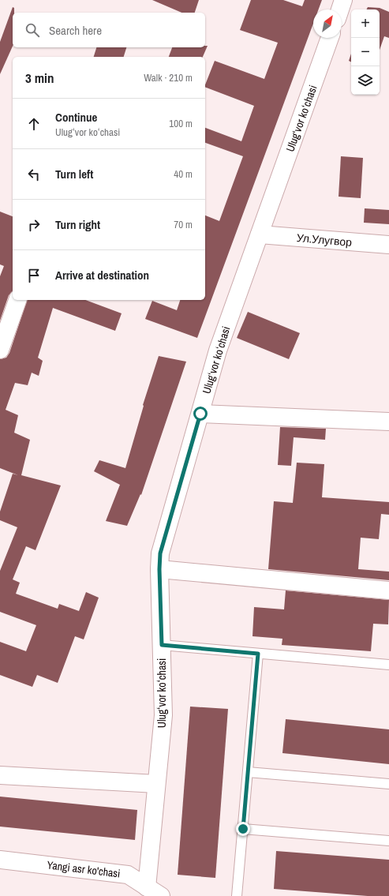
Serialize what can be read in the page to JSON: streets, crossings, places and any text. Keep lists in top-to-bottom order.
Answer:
{
  "streets": {
    "street": ["Ulugʻvor koʻchasi", "Ул.Улугвор", "Yangi asr ko'chasi"]
  },
  "crossings": [
    ["Ulugʻvor koʻchasi", "Ул.Улугвор"],
    ["Ulugʻvor koʻchasi", "Yangi asr ko'chasi"]
  ],
  "north": "top right",
  "page": {
    "map_buttons": ["+", "−"],
    "search": "Search here",
    "heading": ["3 min", "Walk · 210 m"],
    "list": [
      ["Continue", "Ulugʻvor koʻchasi", "100 m"],
      ["Turn left", "40 m"],
      ["Turn right", "70 m"],
      "Arrive at destination"
    ]
  }
}
